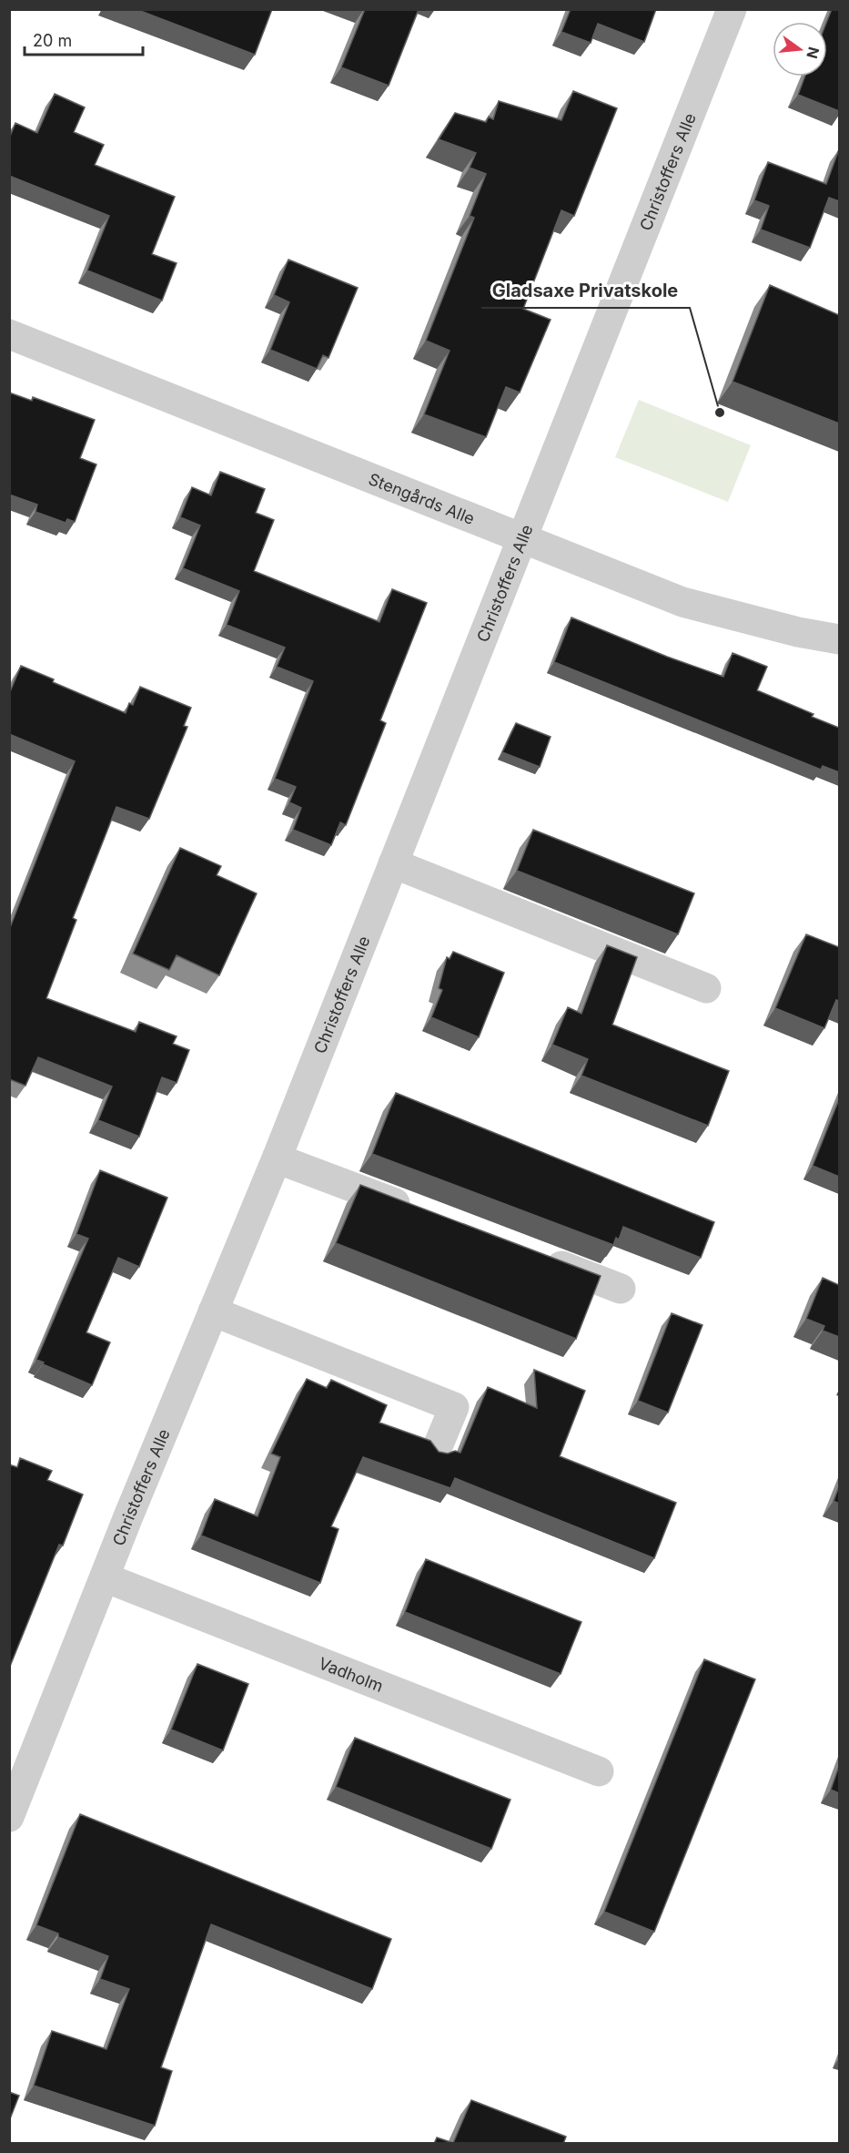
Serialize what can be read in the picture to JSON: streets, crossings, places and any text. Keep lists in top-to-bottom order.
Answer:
{
  "streets": {
    "street": ["Christoffers Alle", "Stengårds Alle", "Vadholm"]
  },
  "crossings": [
    ["Christoffers Alle", "Stengårds Alle"],
    ["Christoffers Alle", "Vadholm"]
  ],
  "places": ["Gladsaxe Privatskole"],
  "scale_bar": "20 m",
  "north": "right"
}
